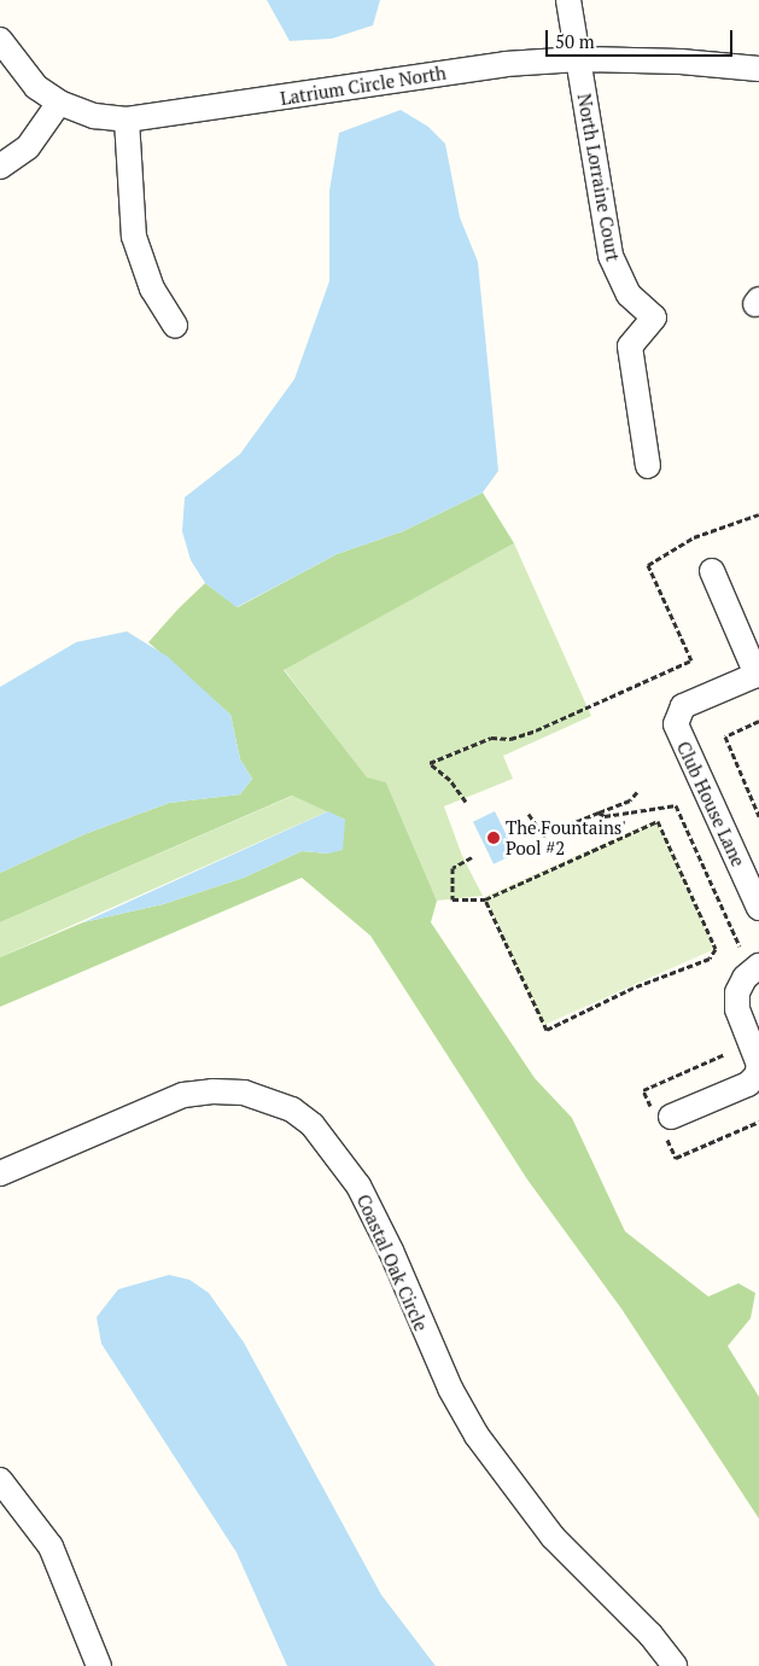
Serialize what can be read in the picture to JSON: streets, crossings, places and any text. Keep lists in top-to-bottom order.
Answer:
{
  "streets": {
    "street": [
      "Latrium Circle North",
      "North Lorraine Court",
      "Club House Lane",
      "Coastal Oak Circle"
    ]
  },
  "crossings": [
    ["Latrium Circle North", "North Lorraine Court"]
  ],
  "places": ["The Fountains' Pool #2"],
  "scale_bar": "50 m"
}
